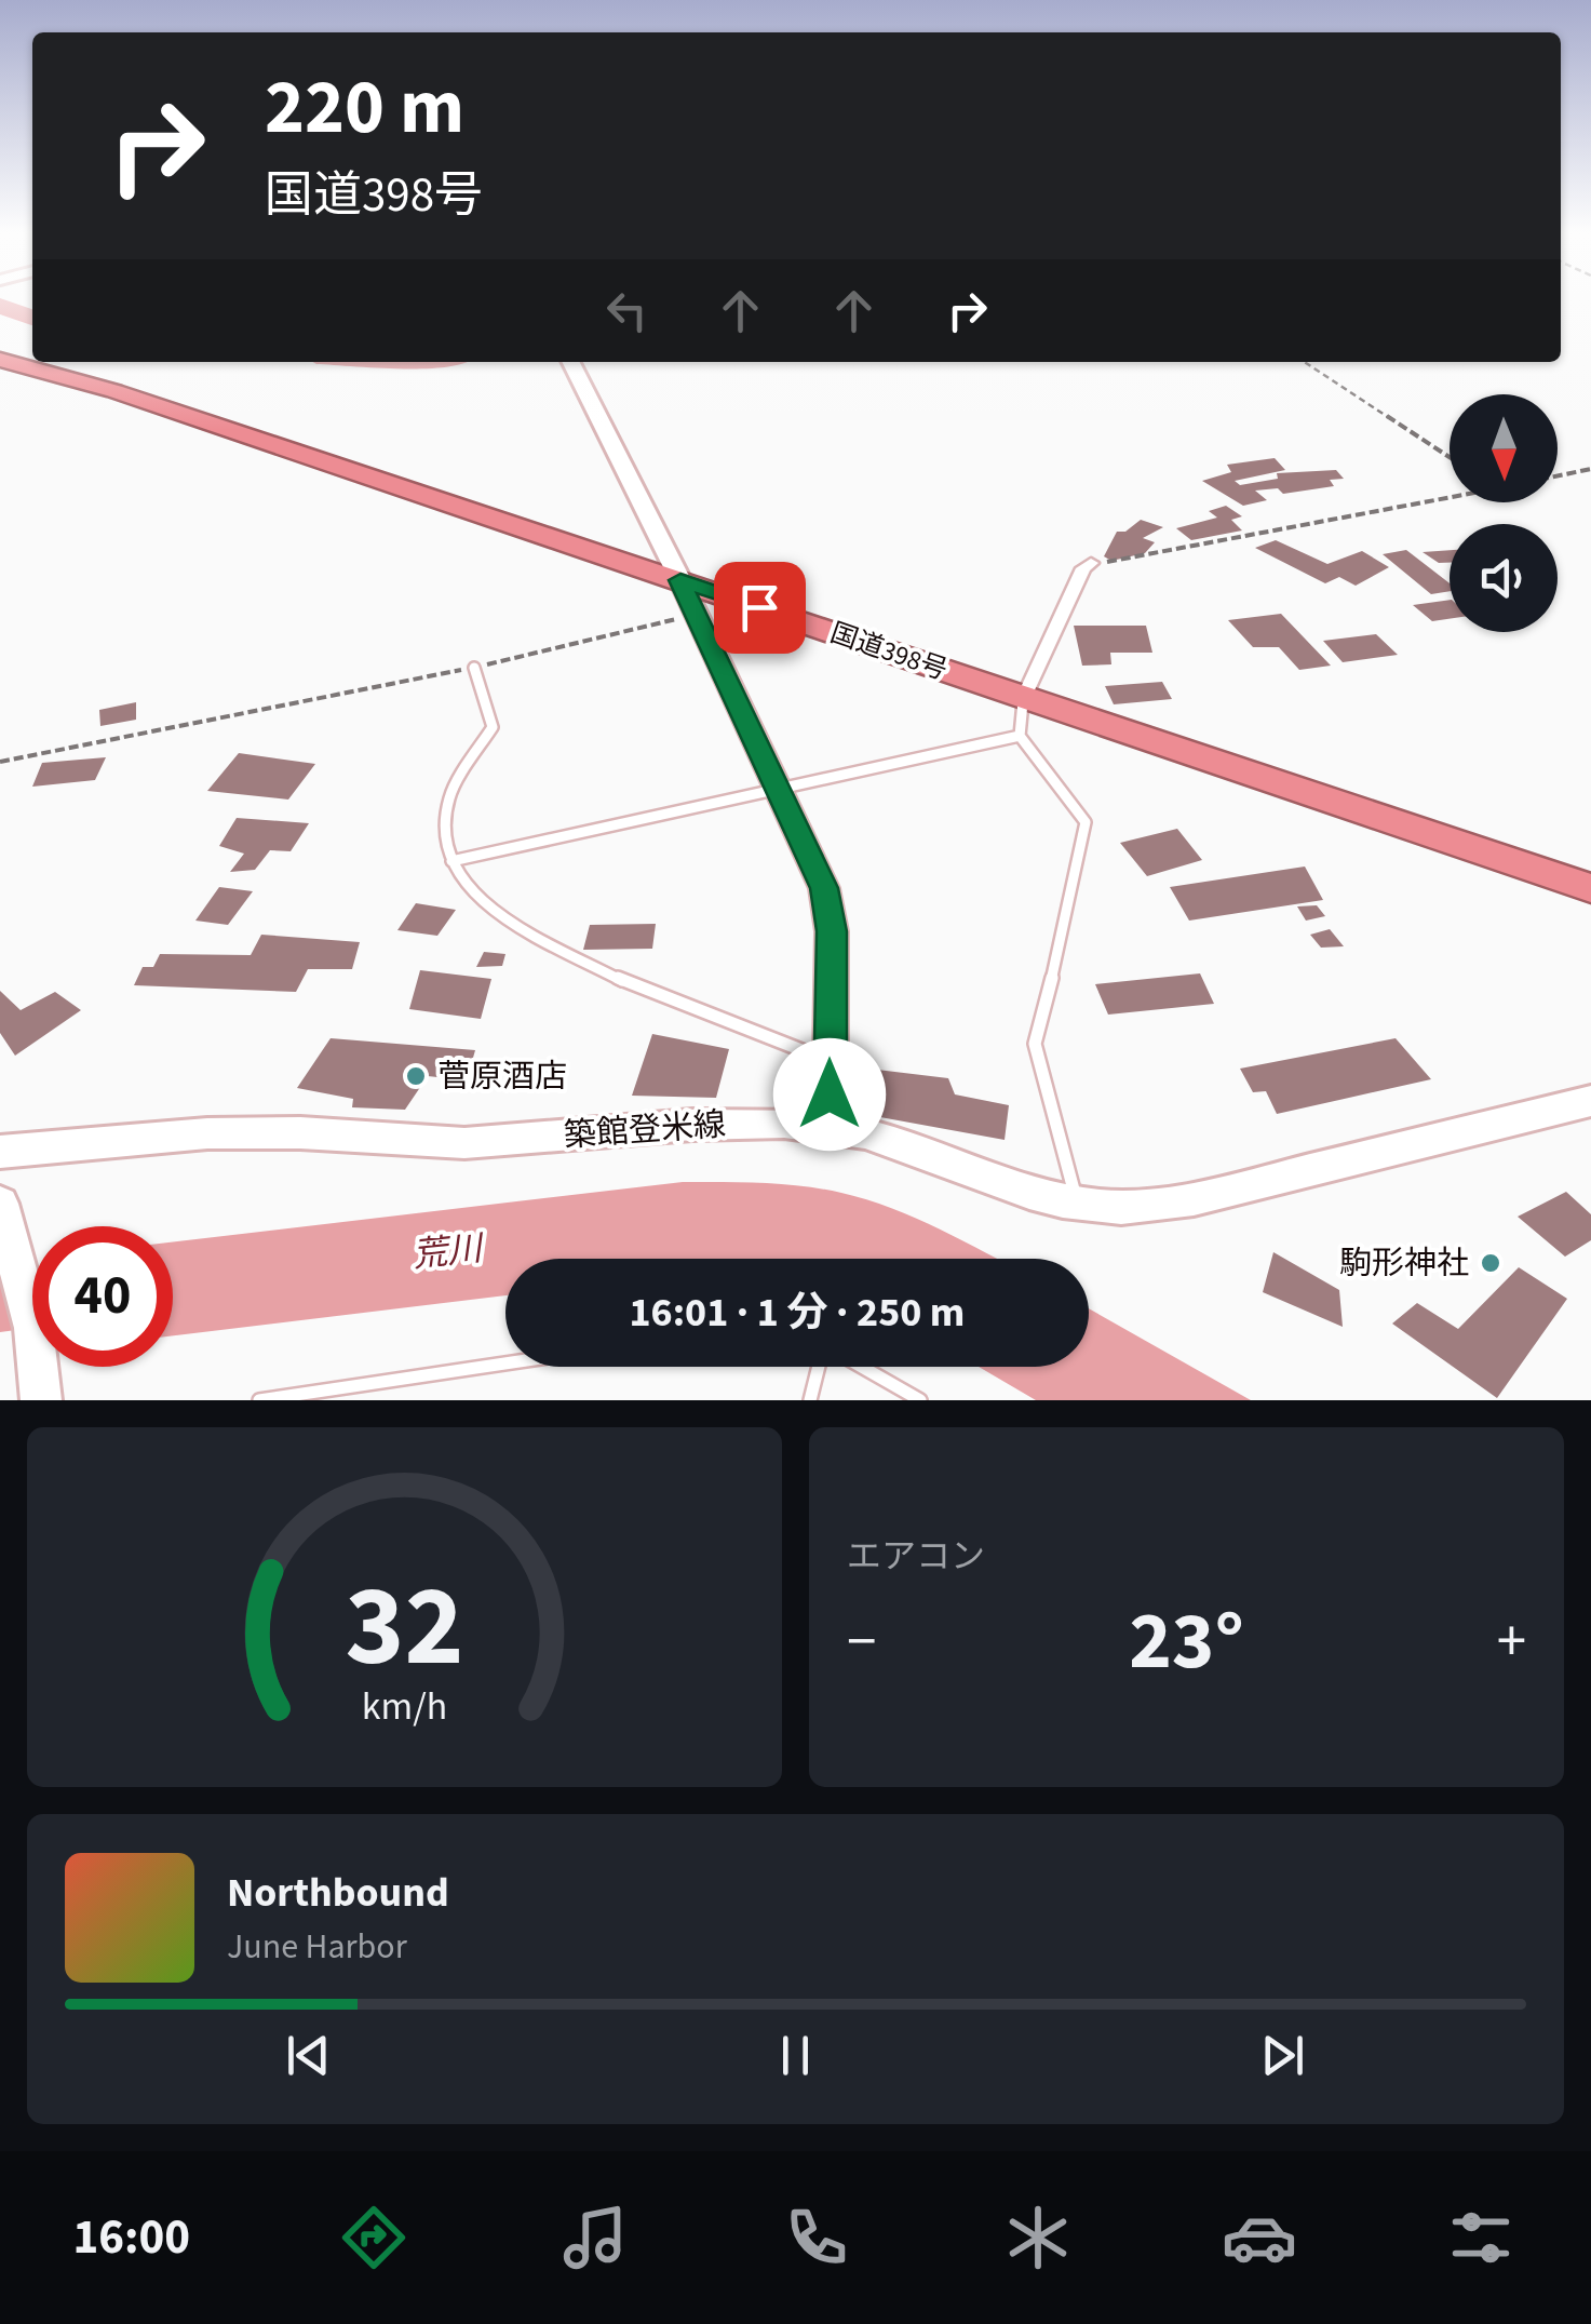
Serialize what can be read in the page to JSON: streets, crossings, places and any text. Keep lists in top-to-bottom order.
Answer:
{
  "streets": {
    "highway": ["国道398号"],
    "street": ["築館登米線"]
  },
  "water": ["荒川"],
  "places": ["菅原酒店", "駒形神社"],
  "north": "bottom",
  "page": {
    "turn": ["220 m", "国道398号"],
    "limit": "40",
    "trip": "16:01 · 1 分 · 250 m",
    "tile": "エアコン",
    "heat": ["−", "23°", "+"],
    "song": ["Northbound", "June Harbor"],
    "tabs": "16:00",
    "gauge": ["32", "km/h"]
  }
}
